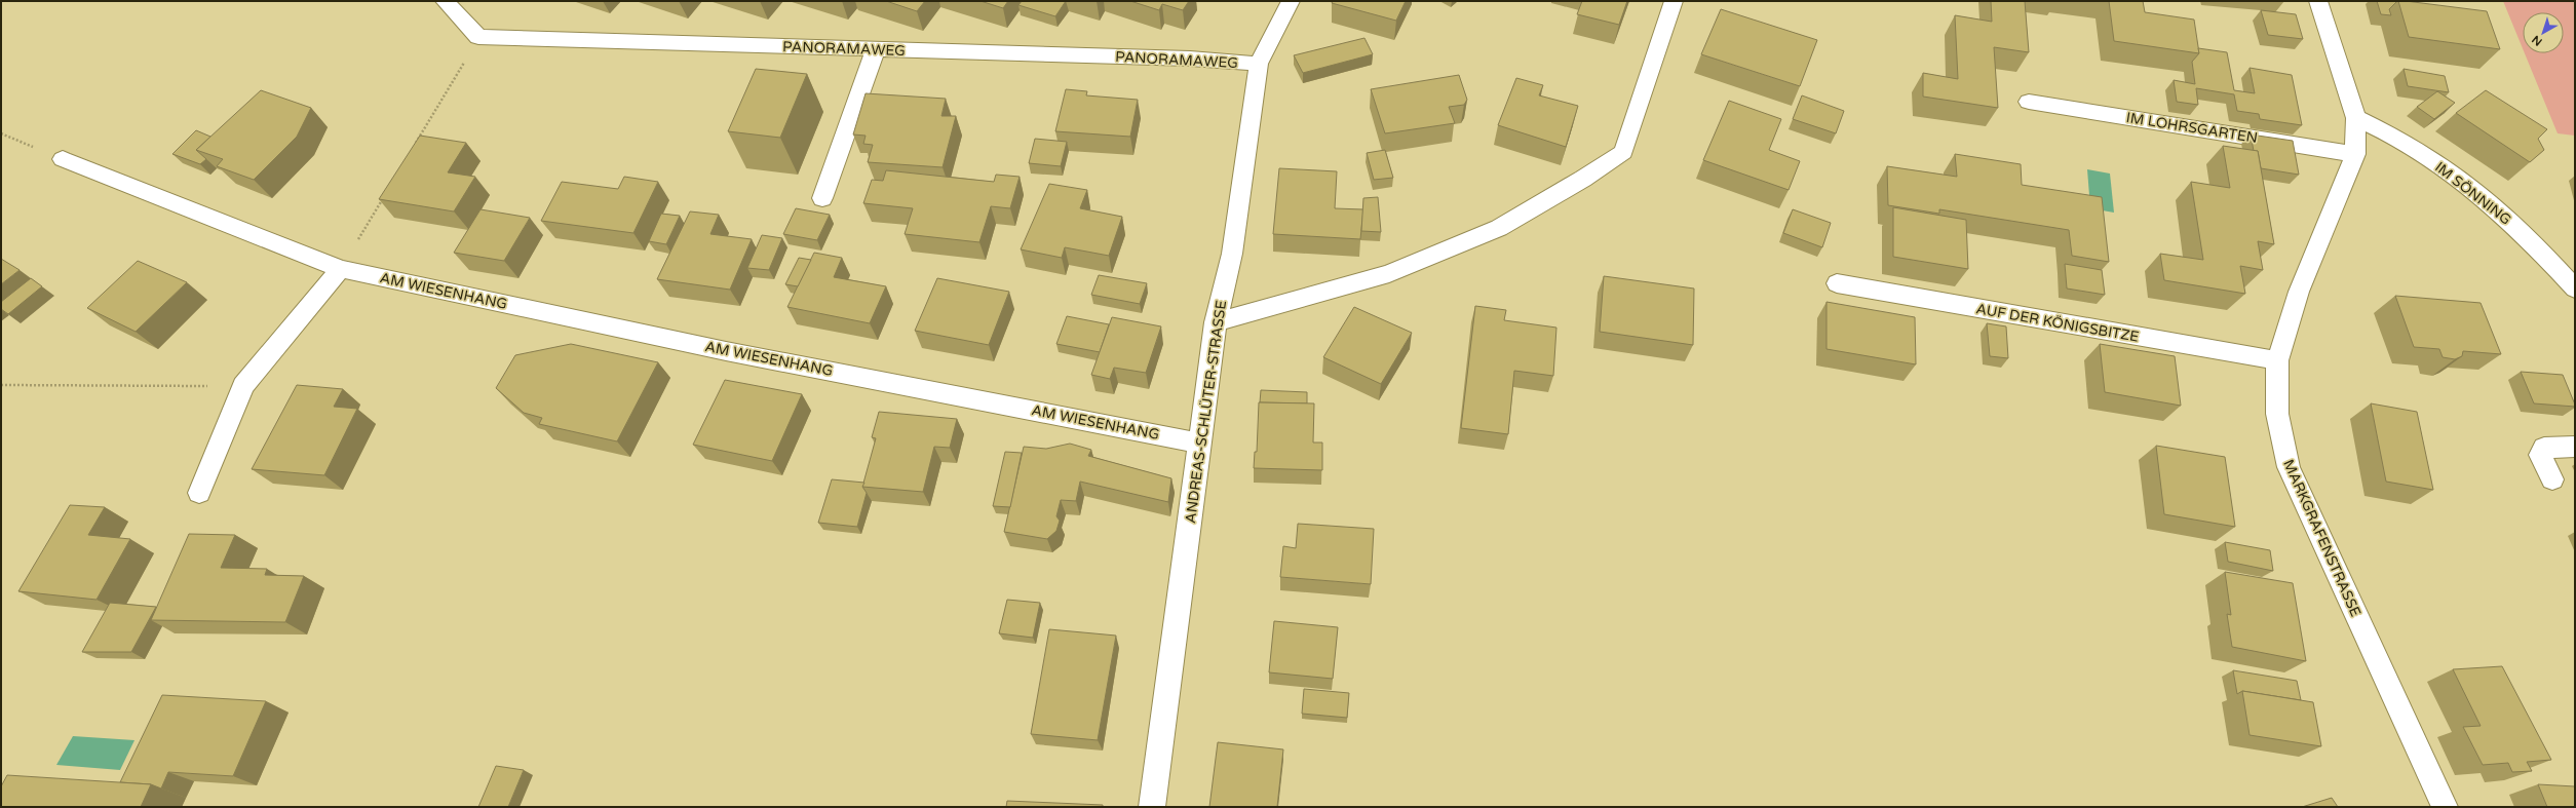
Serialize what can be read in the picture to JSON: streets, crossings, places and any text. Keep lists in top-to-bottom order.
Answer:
{
  "streets": {
    "street": [
      "PANORAMAWEG",
      "IM LOHRSGARTEN",
      "IM SÖNNING",
      "AM WIESENHANG",
      "AUF DER KÖNIGSBITZE",
      "ANDREAS-SCHLÜTER-STRASSE",
      "MARKGRAFENSTRASSE"
    ]
  },
  "crossings": [
    ["PANORAMAWEG", "ANDREAS-SCHLÜTER-STRASSE"],
    ["IM LOHRSGARTEN", "MARKGRAFENSTRASSE"],
    ["IM SÖNNING", "MARKGRAFENSTRASSE"],
    ["AM WIESENHANG", "ANDREAS-SCHLÜTER-STRASSE"],
    ["AUF DER KÖNIGSBITZE", "MARKGRAFENSTRASSE"]
  ],
  "north": "bottom left"
}
